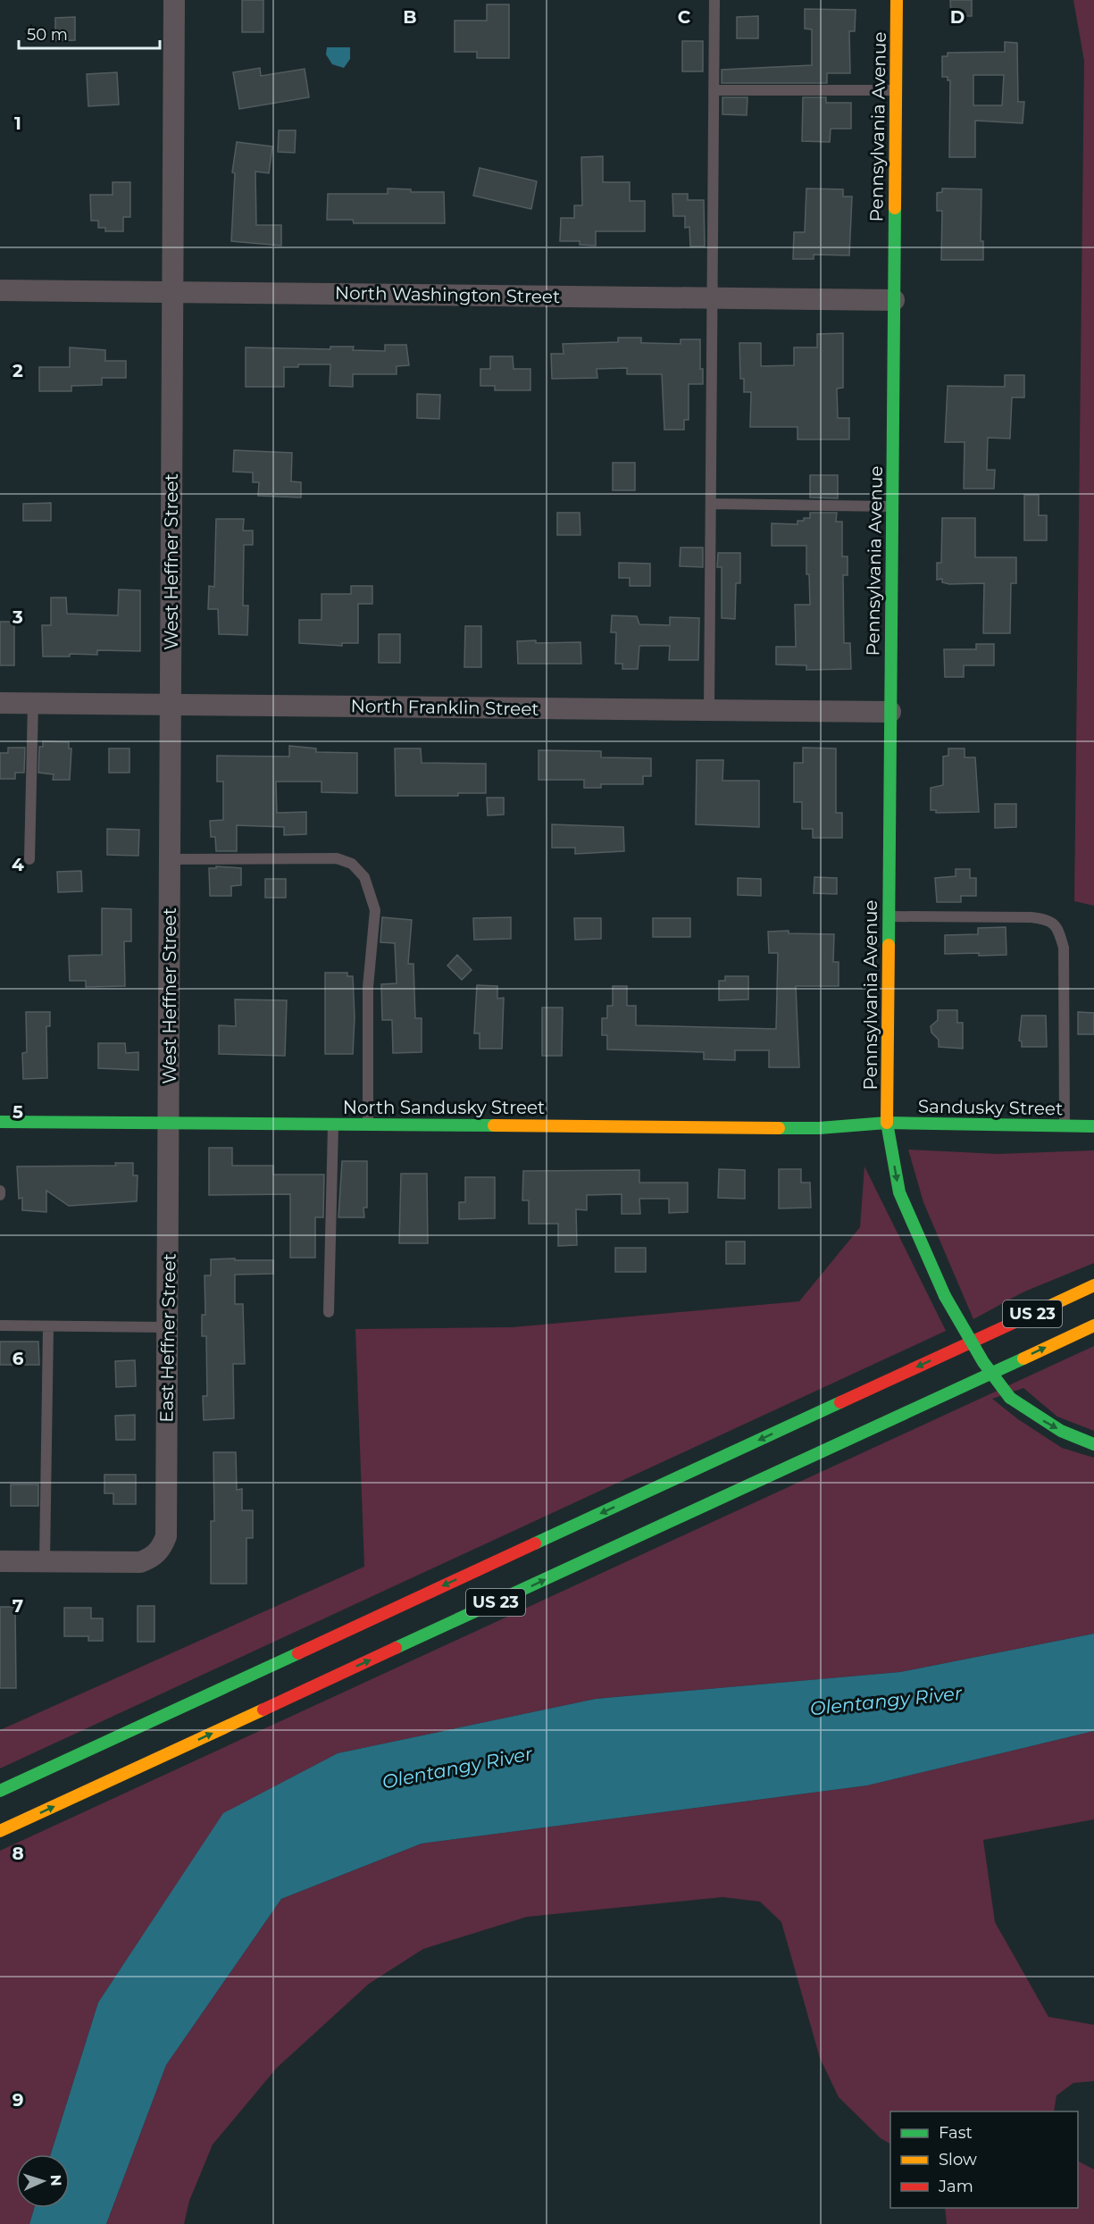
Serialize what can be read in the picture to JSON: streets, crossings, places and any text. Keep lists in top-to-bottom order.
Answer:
{
  "streets": {
    "main road": [
      "Pennsylvania Avenue",
      "North Sandusky Street",
      "Sandusky Street",
      "US 23"
    ],
    "street": [
      "North Washington Street",
      "West Heffner Street",
      "North Franklin Street",
      "East Heffner Street"
    ]
  },
  "crossings": [
    ["Pennsylvania Avenue", "North Washington Street"],
    ["Pennsylvania Avenue", "North Franklin Street"],
    ["Pennsylvania Avenue", "North Sandusky Street"],
    ["Pennsylvania Avenue", "Sandusky Street"],
    ["North Washington Street", "West Heffner Street"],
    ["West Heffner Street", "North Franklin Street"],
    ["West Heffner Street", "North Sandusky Street"],
    ["West Heffner Street", "East Heffner Street"],
    ["North Sandusky Street", "Sandusky Street"],
    ["North Sandusky Street", "East Heffner Street"]
  ],
  "water": ["Olentangy River"],
  "legend": ["Fast", "Slow", "Jam"],
  "scale_bar": "50 m",
  "north": "right",
  "grid": {
    "columns": ["B", "C", "D"],
    "rows": [
      "1",
      "2",
      "3",
      "4",
      "5",
      "6",
      "7",
      "8",
      "9"
    ]
  }
}
